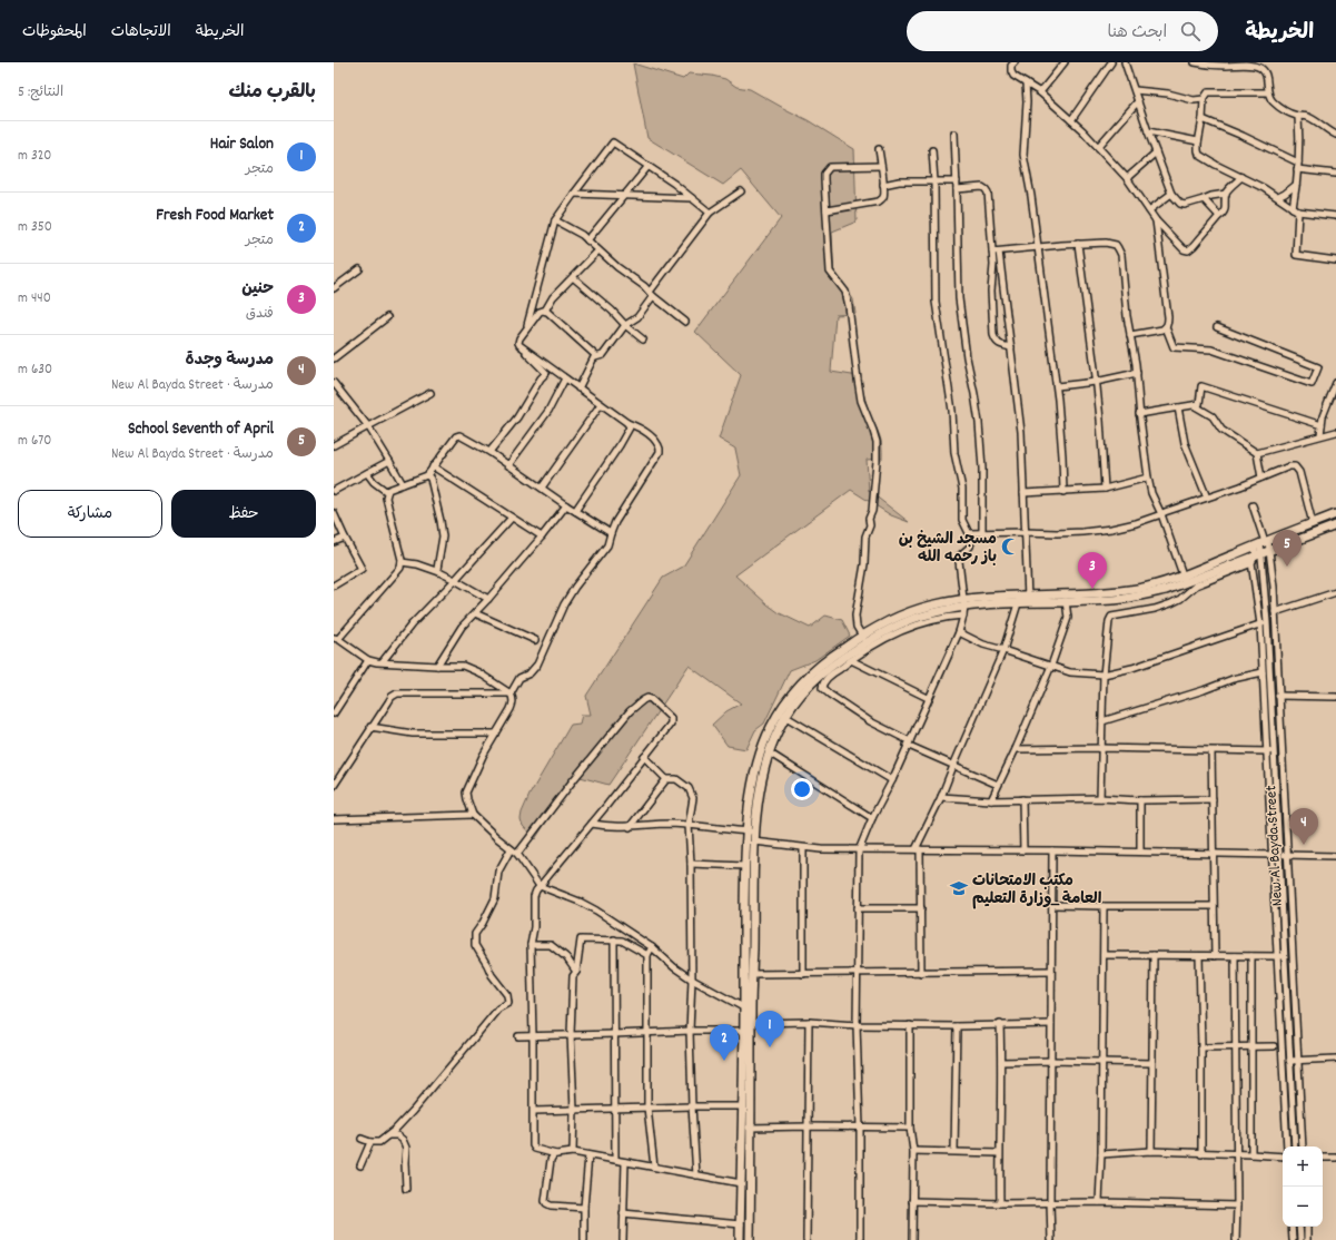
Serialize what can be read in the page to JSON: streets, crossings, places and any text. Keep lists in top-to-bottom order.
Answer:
{
  "streets": {
    "street": ["New Al Bayda Street"]
  },
  "places": {
    "mosque": ["مسجد الشيخ بن باز رحمه الله"],
    "school or university": ["مكتب الامتحانات العامة _وزارة التعليم"]
  },
  "page": {
    "header": "الخريطة",
    "search": "ابحث هنا",
    "nav": ["الخريطة", "الاتجاهات", "المحفوظات"],
    "heading": ["بالقرب منك", "النتائج: 5"],
    "list": [
      {
        "mark": "1",
        "name": "Hair Salon",
        "note": "متجر",
        "value": "320 m"
      },
      {
        "mark": "2",
        "name": "Fresh Food Market",
        "note": "متجر",
        "value": "350 m"
      },
      {
        "mark": "3",
        "name": "حنين",
        "note": "فندق",
        "value": "440 m"
      },
      {
        "mark": "4",
        "name": "مدرسة وجدة",
        "note": "مدرسة · New Al Bayda Street",
        "value": "630 m"
      },
      {
        "mark": "5",
        "name": "School Seventh of April",
        "note": "مدرسة · New Al Bayda Street",
        "value": "670 m"
      }
    ],
    "buttons": ["حفظ", "مشاركة"],
    "pins": [
      "5",
      "3",
      "4",
      "1",
      "2"
    ],
    "map_buttons": ["+", "−"]
  }
}
